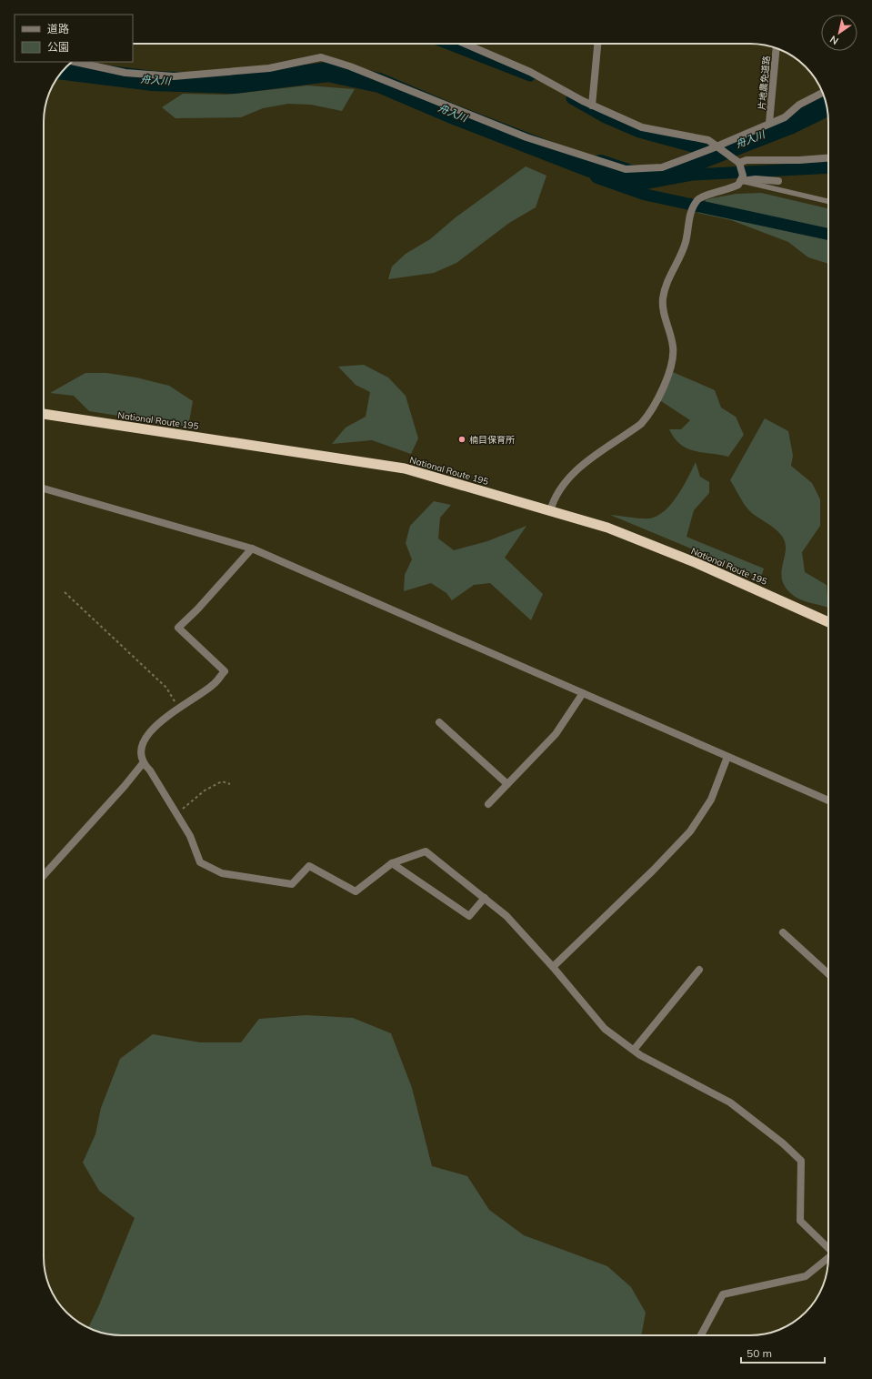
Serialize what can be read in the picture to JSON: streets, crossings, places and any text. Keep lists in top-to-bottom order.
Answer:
{
  "streets": {
    "highway": ["National Route 195"],
    "street": ["片地農免道路"]
  },
  "water": ["舟入川"],
  "places": ["楠目保育所"],
  "legend": ["道路", "公園"],
  "scale_bar": "50 m",
  "north": "bottom left"
}
